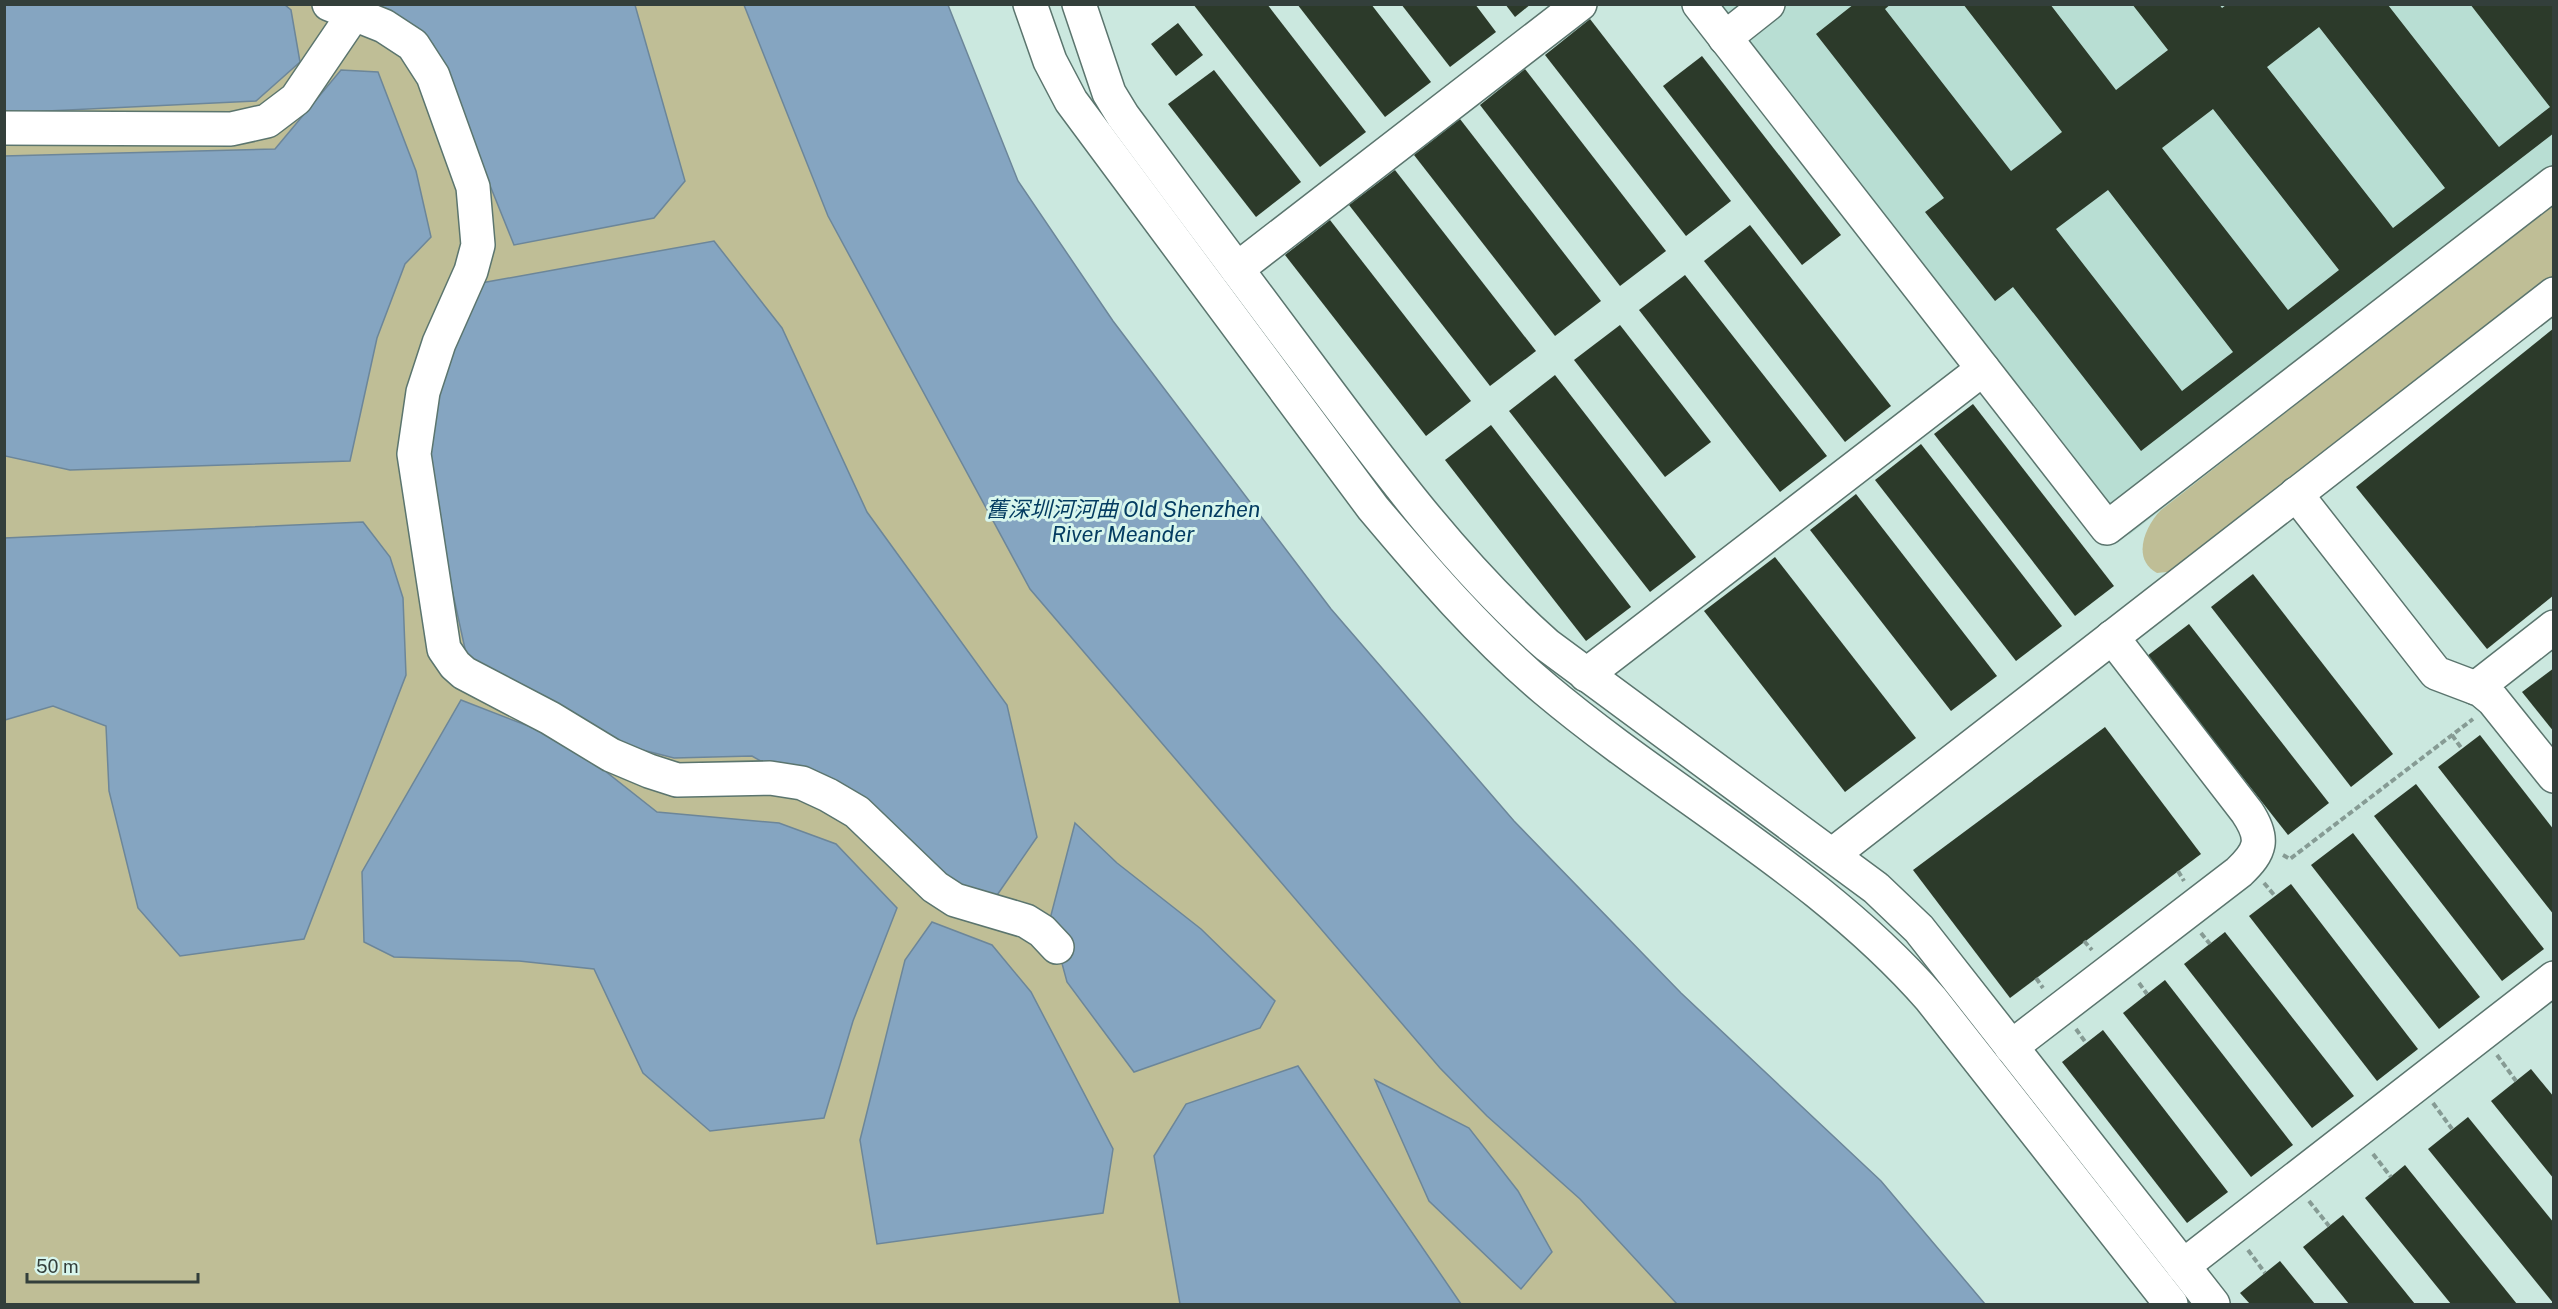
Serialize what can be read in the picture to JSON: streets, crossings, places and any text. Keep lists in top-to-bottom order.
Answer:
{
  "water": ["舊深圳河河曲 Old Shenzhen River Meander"],
  "scale_bar": "50 m"
}
